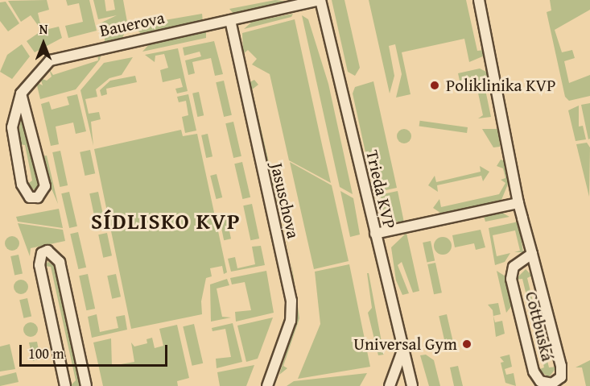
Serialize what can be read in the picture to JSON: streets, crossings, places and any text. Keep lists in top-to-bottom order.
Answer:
{
  "streets": {
    "street": [
      "Bauerova",
      "Trieda KVP",
      "Jasuschova",
      "Cottbuská"
    ]
  },
  "crossings": [
    ["Bauerova", "Trieda KVP"],
    ["Bauerova", "Jasuschova"]
  ],
  "districts": ["SÍDLISKO KVP"],
  "places": ["Poliklinika KVP", "Universal Gym"],
  "scale_bar": "100 m",
  "north": "top"
}
